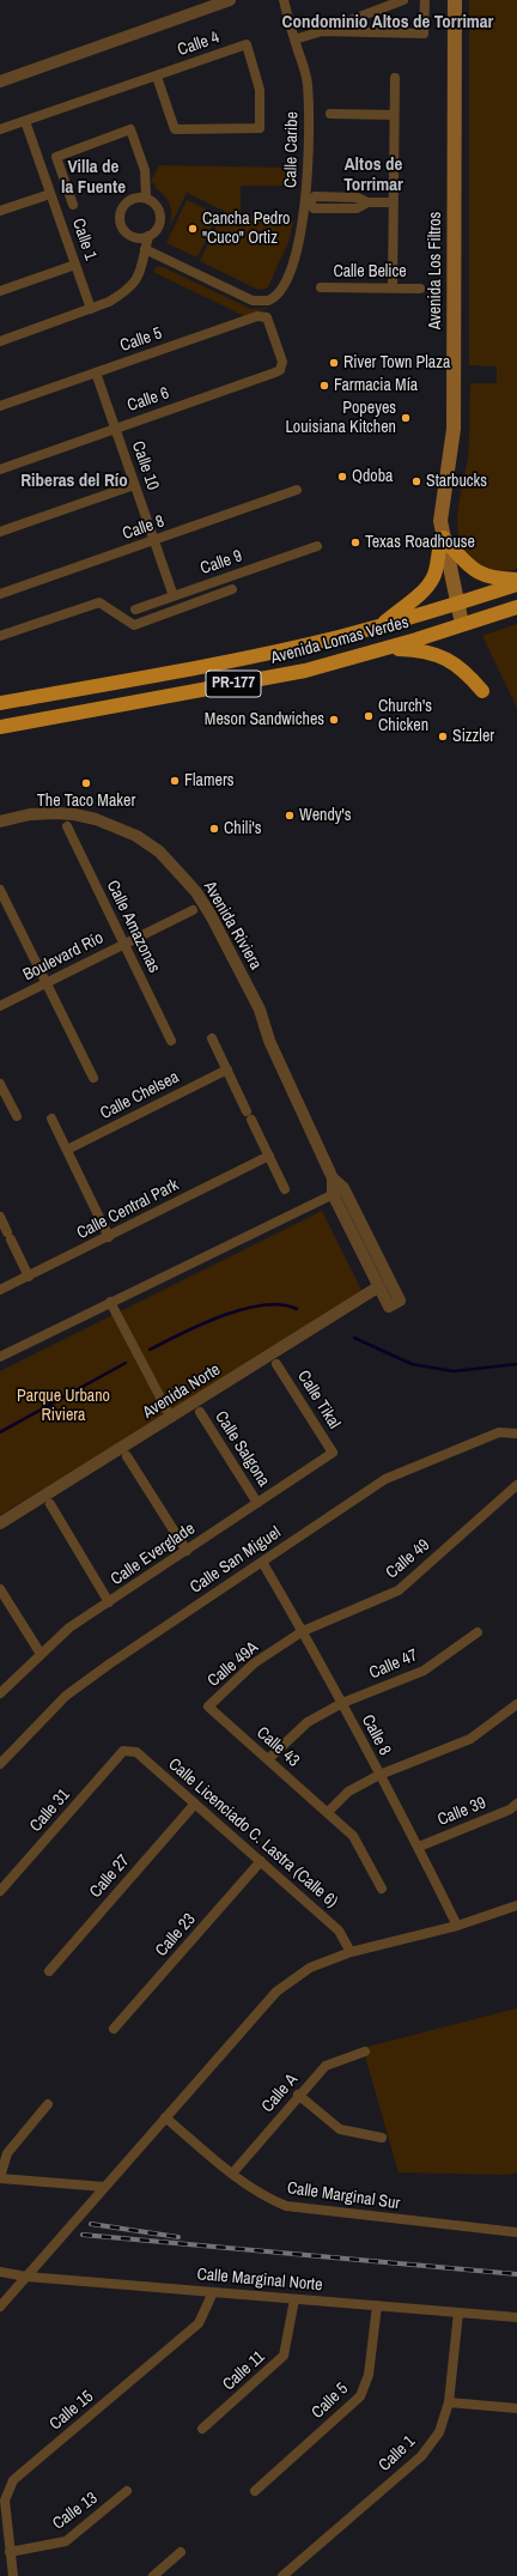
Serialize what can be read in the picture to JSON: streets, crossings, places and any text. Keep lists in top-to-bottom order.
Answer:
{
  "streets": {
    "highway": ["Avenida Lomas Verdes", "PR-177"],
    "main road": ["Avenida Los Filtros"],
    "street": [
      "Calle 4",
      "Calle Caribe",
      "Calle 1",
      "Calle Belice",
      "Calle 5",
      "Calle 6",
      "Calle 10",
      "Calle 8",
      "Calle 9",
      "Avenida Riviera",
      "Calle Amazonas",
      "Boulevard Río",
      "Calle Chelsea",
      "Calle Central Park",
      "Avenida Norte",
      "Calle Tikal",
      "Calle Salgona",
      "Calle Everglade",
      "Calle 49",
      "Calle San Miguel",
      "Calle 49A",
      "Calle 47",
      "Calle 43",
      "Calle 31",
      "Calle 39",
      "Calle Licenciado C. Lastra (Calle 6)",
      "Calle 27",
      "Calle 23",
      "Calle A",
      "Calle Marginal Sur",
      "Calle Marginal Norte",
      "Calle 11",
      "Calle 15",
      "Calle 13"
    ]
  },
  "crossings": [
    ["Calle 4", "Calle 1"],
    ["Calle 1", "Calle Marginal Norte"],
    ["Avenida Los Filtros", "Avenida Lomas Verdes"],
    ["Calle 5", "Calle 6"],
    ["Calle 5", "Calle 10"],
    ["Calle 5", "Calle Marginal Norte"],
    ["Calle 6", "Calle 10"],
    ["Calle 10", "Calle 8"],
    ["Calle 10", "Calle 9"],
    ["Calle 8", "Calle 49"],
    ["Calle 8", "Calle San Miguel"],
    ["Calle 8", "Calle 49A"],
    ["Calle 8", "Calle 47"],
    ["Calle 8", "Calle 39"],
    ["Avenida Riviera", "Avenida Norte"],
    ["Calle Amazonas", "Boulevard Río"],
    ["Calle Tikal", "Calle Everglade"],
    ["Calle Salgona", "Calle Everglade"],
    ["Calle 49", "Calle 49A"],
    ["Calle 49A", "Calle 43"],
    ["Calle 47", "Calle 43"],
    ["Calle 31", "Calle Licenciado C. Lastra (Calle 6)"],
    ["Calle Licenciado C. Lastra (Calle 6)", "Calle 27"],
    ["Calle Licenciado C. Lastra (Calle 6)", "Calle 23"],
    ["Calle A", "Calle Marginal Sur"],
    ["Calle Marginal Norte", "Calle 11"],
    ["Calle Marginal Norte", "Calle 15"],
    ["Calle 15", "Calle 13"]
  ],
  "districts": [
    "Condominio Altos de Torrimar",
    "Altos de Torrimar",
    "Villa de la Fuente",
    "Riberas del Río"
  ],
  "parks": ["Parque Urbano Riviera"],
  "places": [
    "Cancha Pedro \"Cuco\" Ortiz",
    "River Town Plaza",
    "Farmacia Mía",
    "Popeyes Louisiana Kitchen",
    "Qdoba",
    "Starbucks",
    "Texas Roadhouse",
    "Church's Chicken",
    "Meson Sandwiches",
    "Sizzler",
    "Flamers",
    "The Taco Maker",
    "Wendy's",
    "Chili's"
  ]
}
